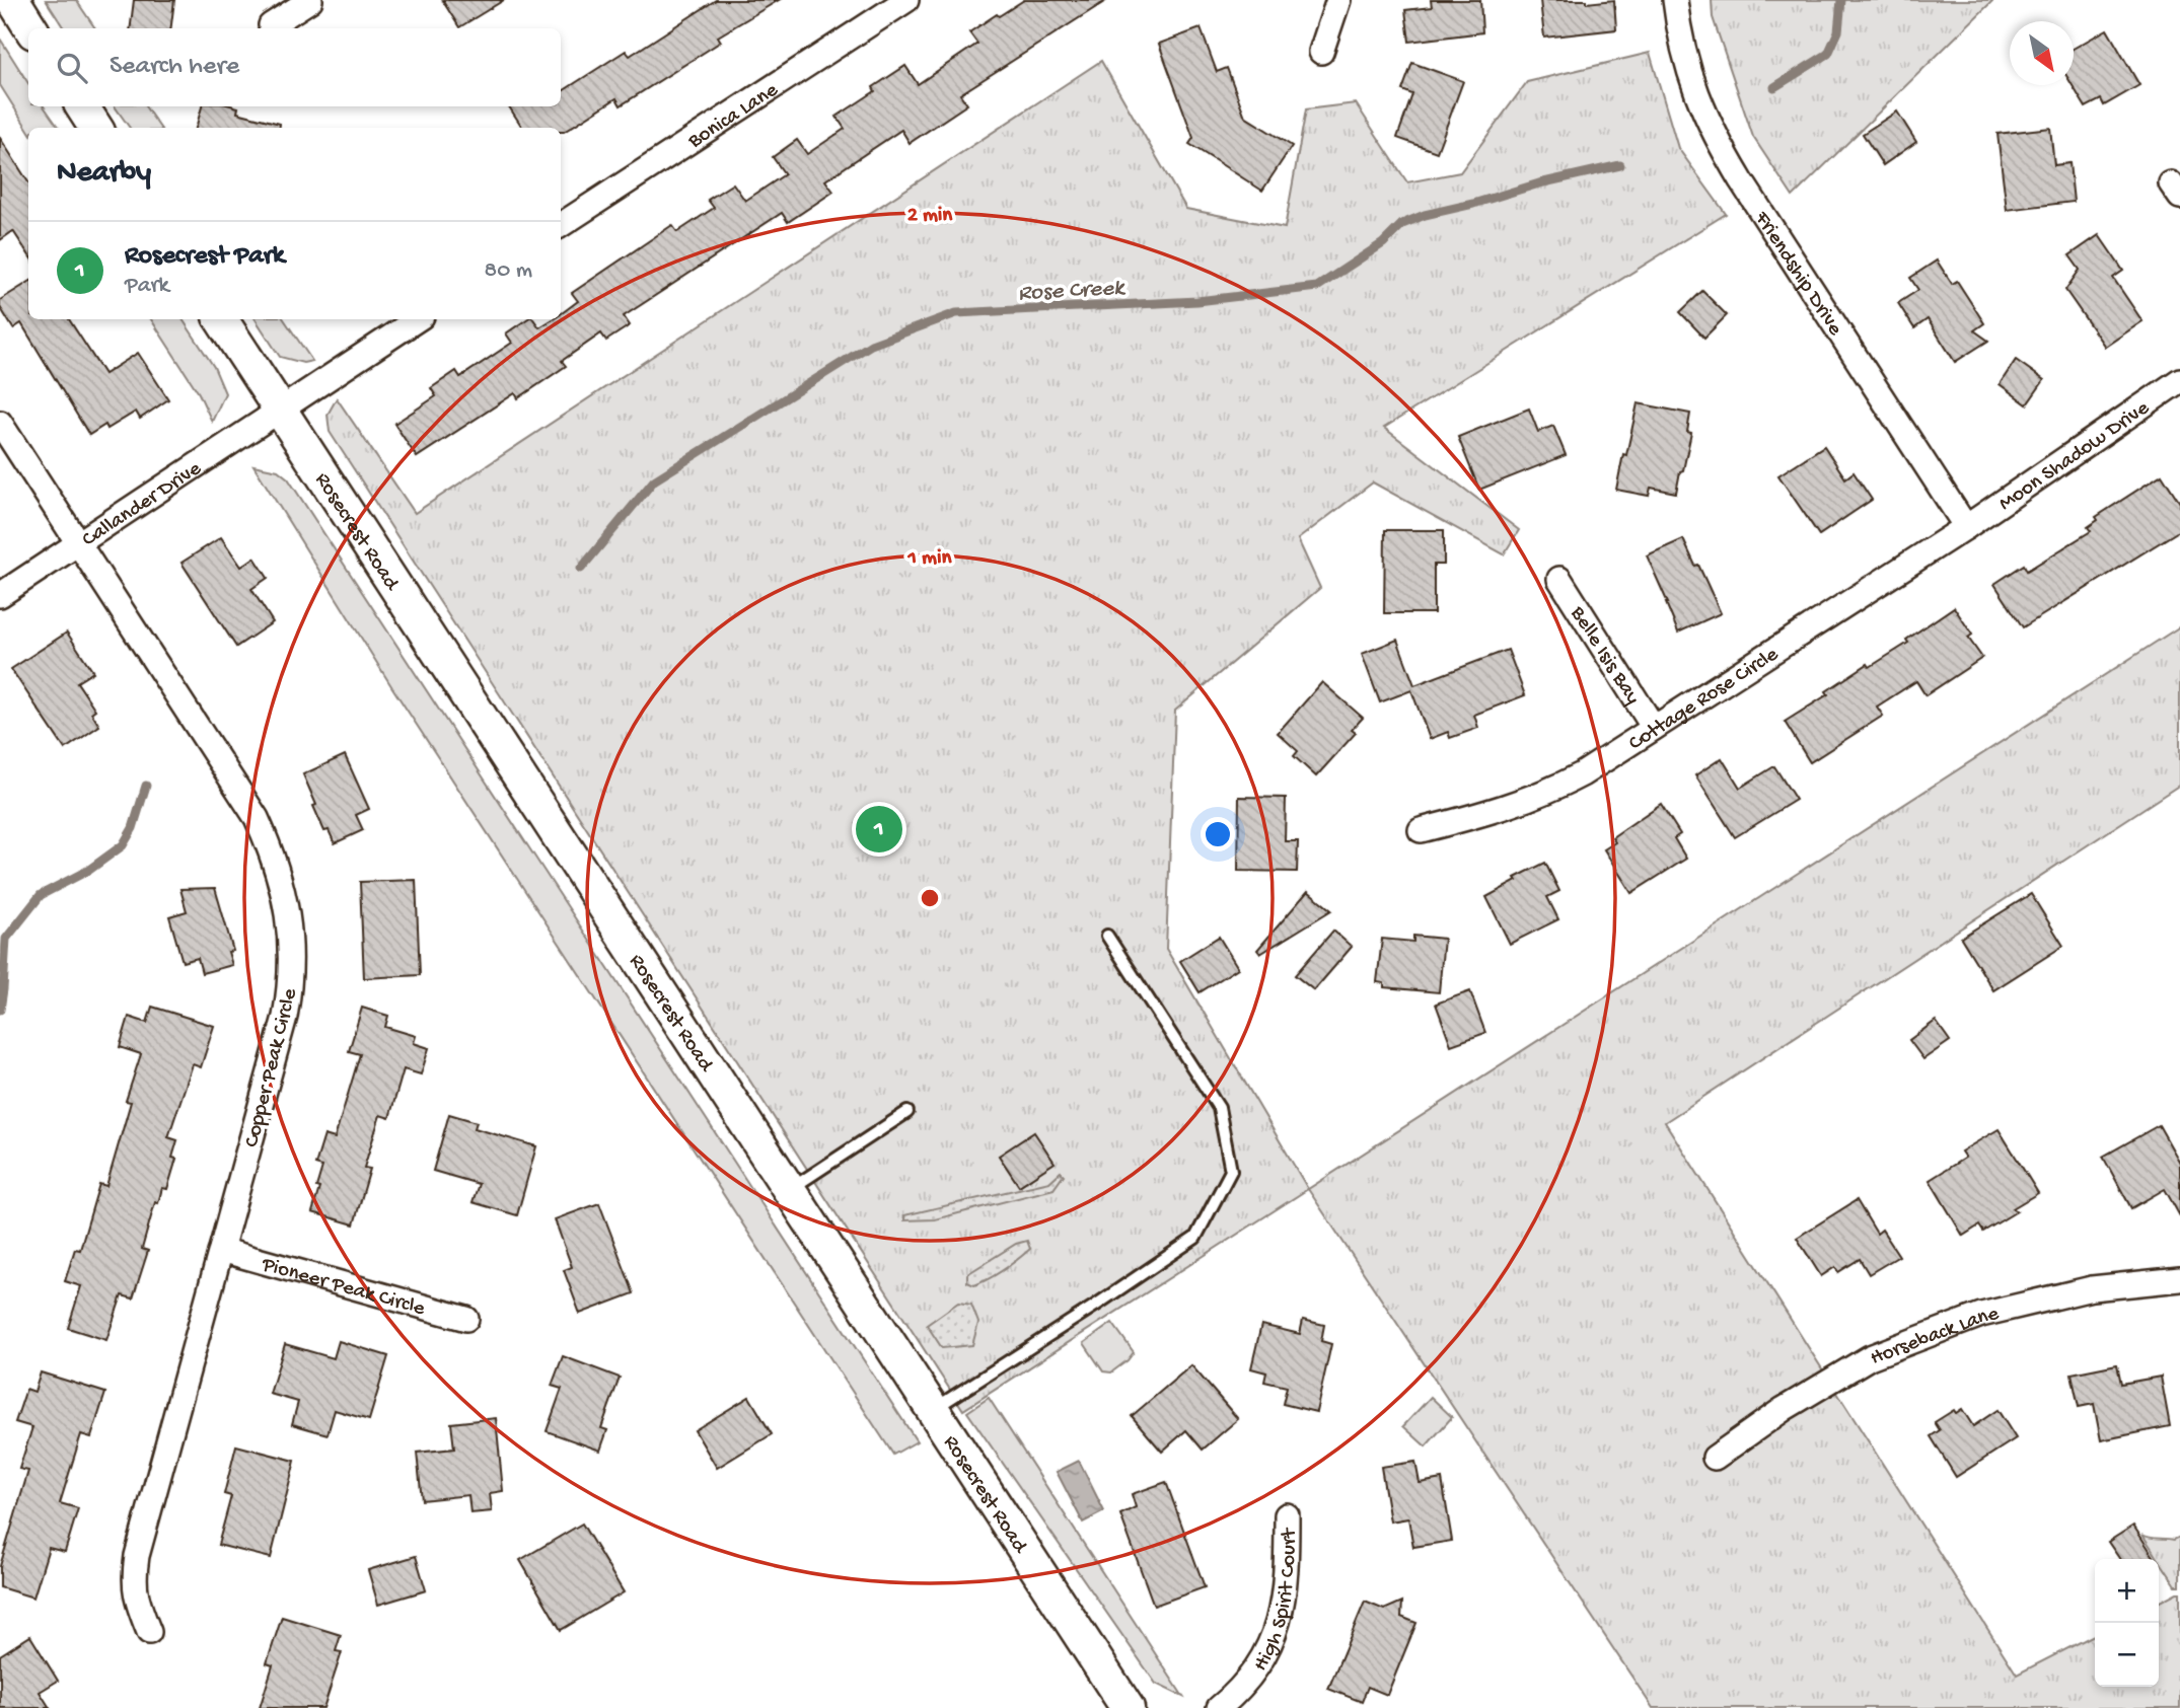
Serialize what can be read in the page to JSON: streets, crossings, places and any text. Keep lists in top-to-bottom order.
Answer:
{
  "streets": {
    "main road": ["Rosecrest Road"],
    "street": [
      "Bonica Lane",
      "Friendship Drive",
      "Moon Shadow Drive",
      "Callander Drive",
      "Belle Isis Bay",
      "Cottage Rose Circle",
      "Copper Peak Circle",
      "Pioneer Peak Circle",
      "Horseback Lane",
      "High Spirit Court"
    ]
  },
  "crossings": [
    ["Friendship Drive", "Moon Shadow Drive"],
    ["Friendship Drive", "Cottage Rose Circle"],
    ["Moon Shadow Drive", "Cottage Rose Circle"],
    ["Callander Drive", "Rosecrest Road"],
    ["Callander Drive", "Copper Peak Circle"],
    ["Belle Isis Bay", "Cottage Rose Circle"],
    ["Copper Peak Circle", "Pioneer Peak Circle"]
  ],
  "water": ["Rose Creek"],
  "north": "bottom right",
  "page": {
    "search": "Search here",
    "heading": "Nearby",
    "list": [
      {
        "mark": "1",
        "name": "Rosecrest Park",
        "note": "Park",
        "value": "80 m"
      }
    ],
    "pins": "1",
    "map_buttons": ["+", "−"]
  },
  "rings": ["2 min", "1 min"]
}
